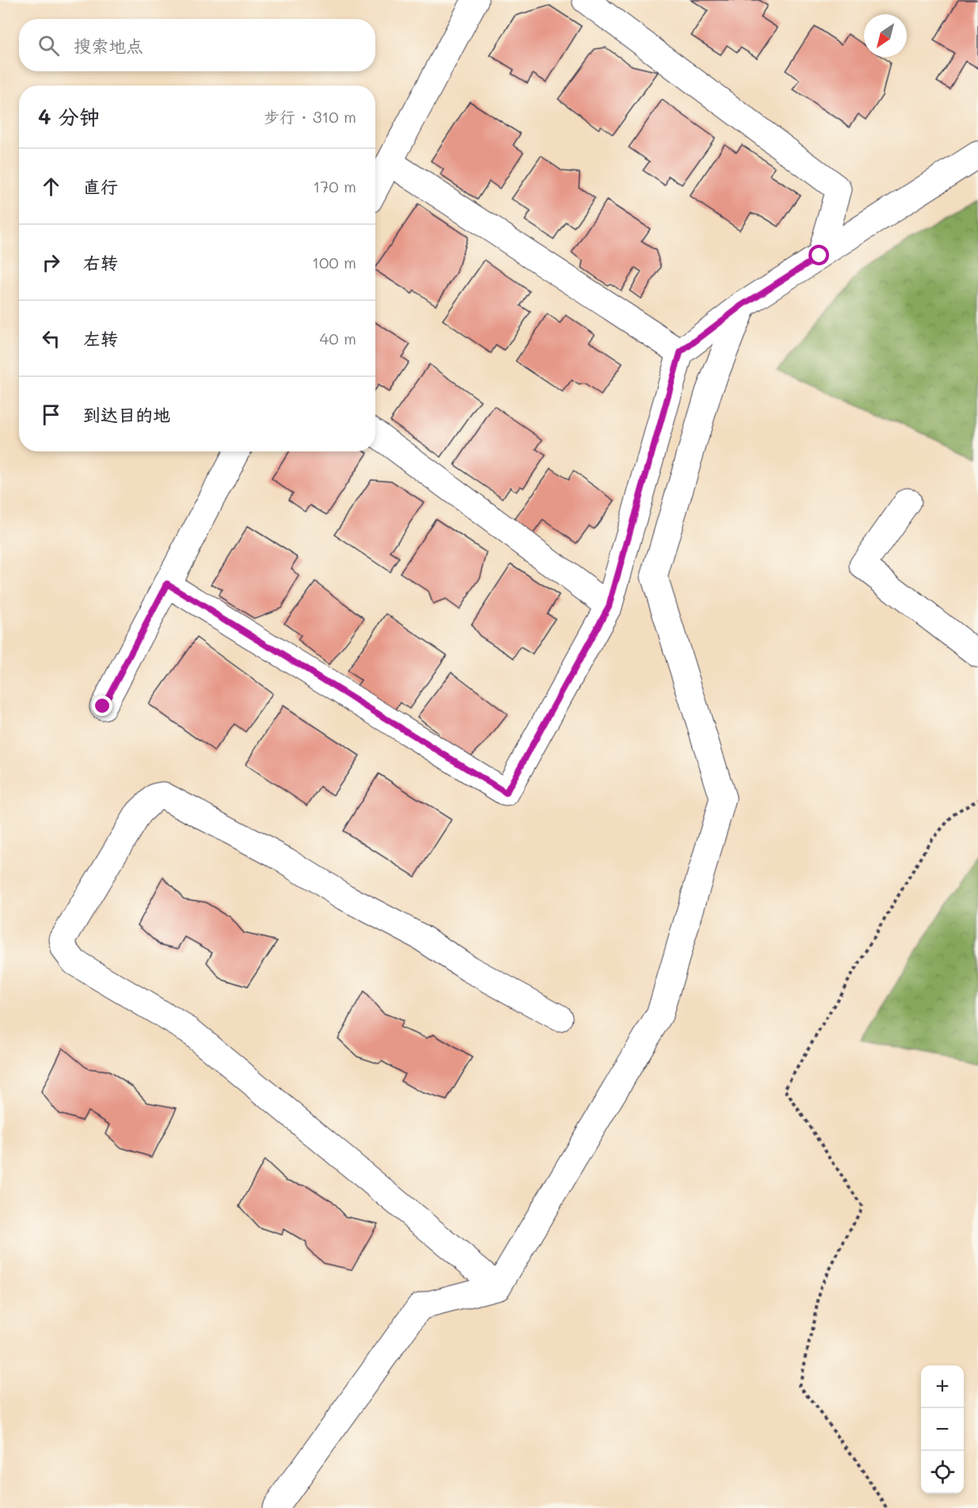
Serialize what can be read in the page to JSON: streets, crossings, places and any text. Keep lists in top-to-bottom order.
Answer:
{
  "north": "bottom left",
  "page": {
    "search": "搜索地点",
    "heading": ["4 分钟", "步行 · 310 m"],
    "list": [
      ["直行", "170 m"],
      ["右转", "100 m"],
      ["左转", "40 m"],
      "到达目的地"
    ],
    "map_buttons": ["+", "−"]
  }
}
